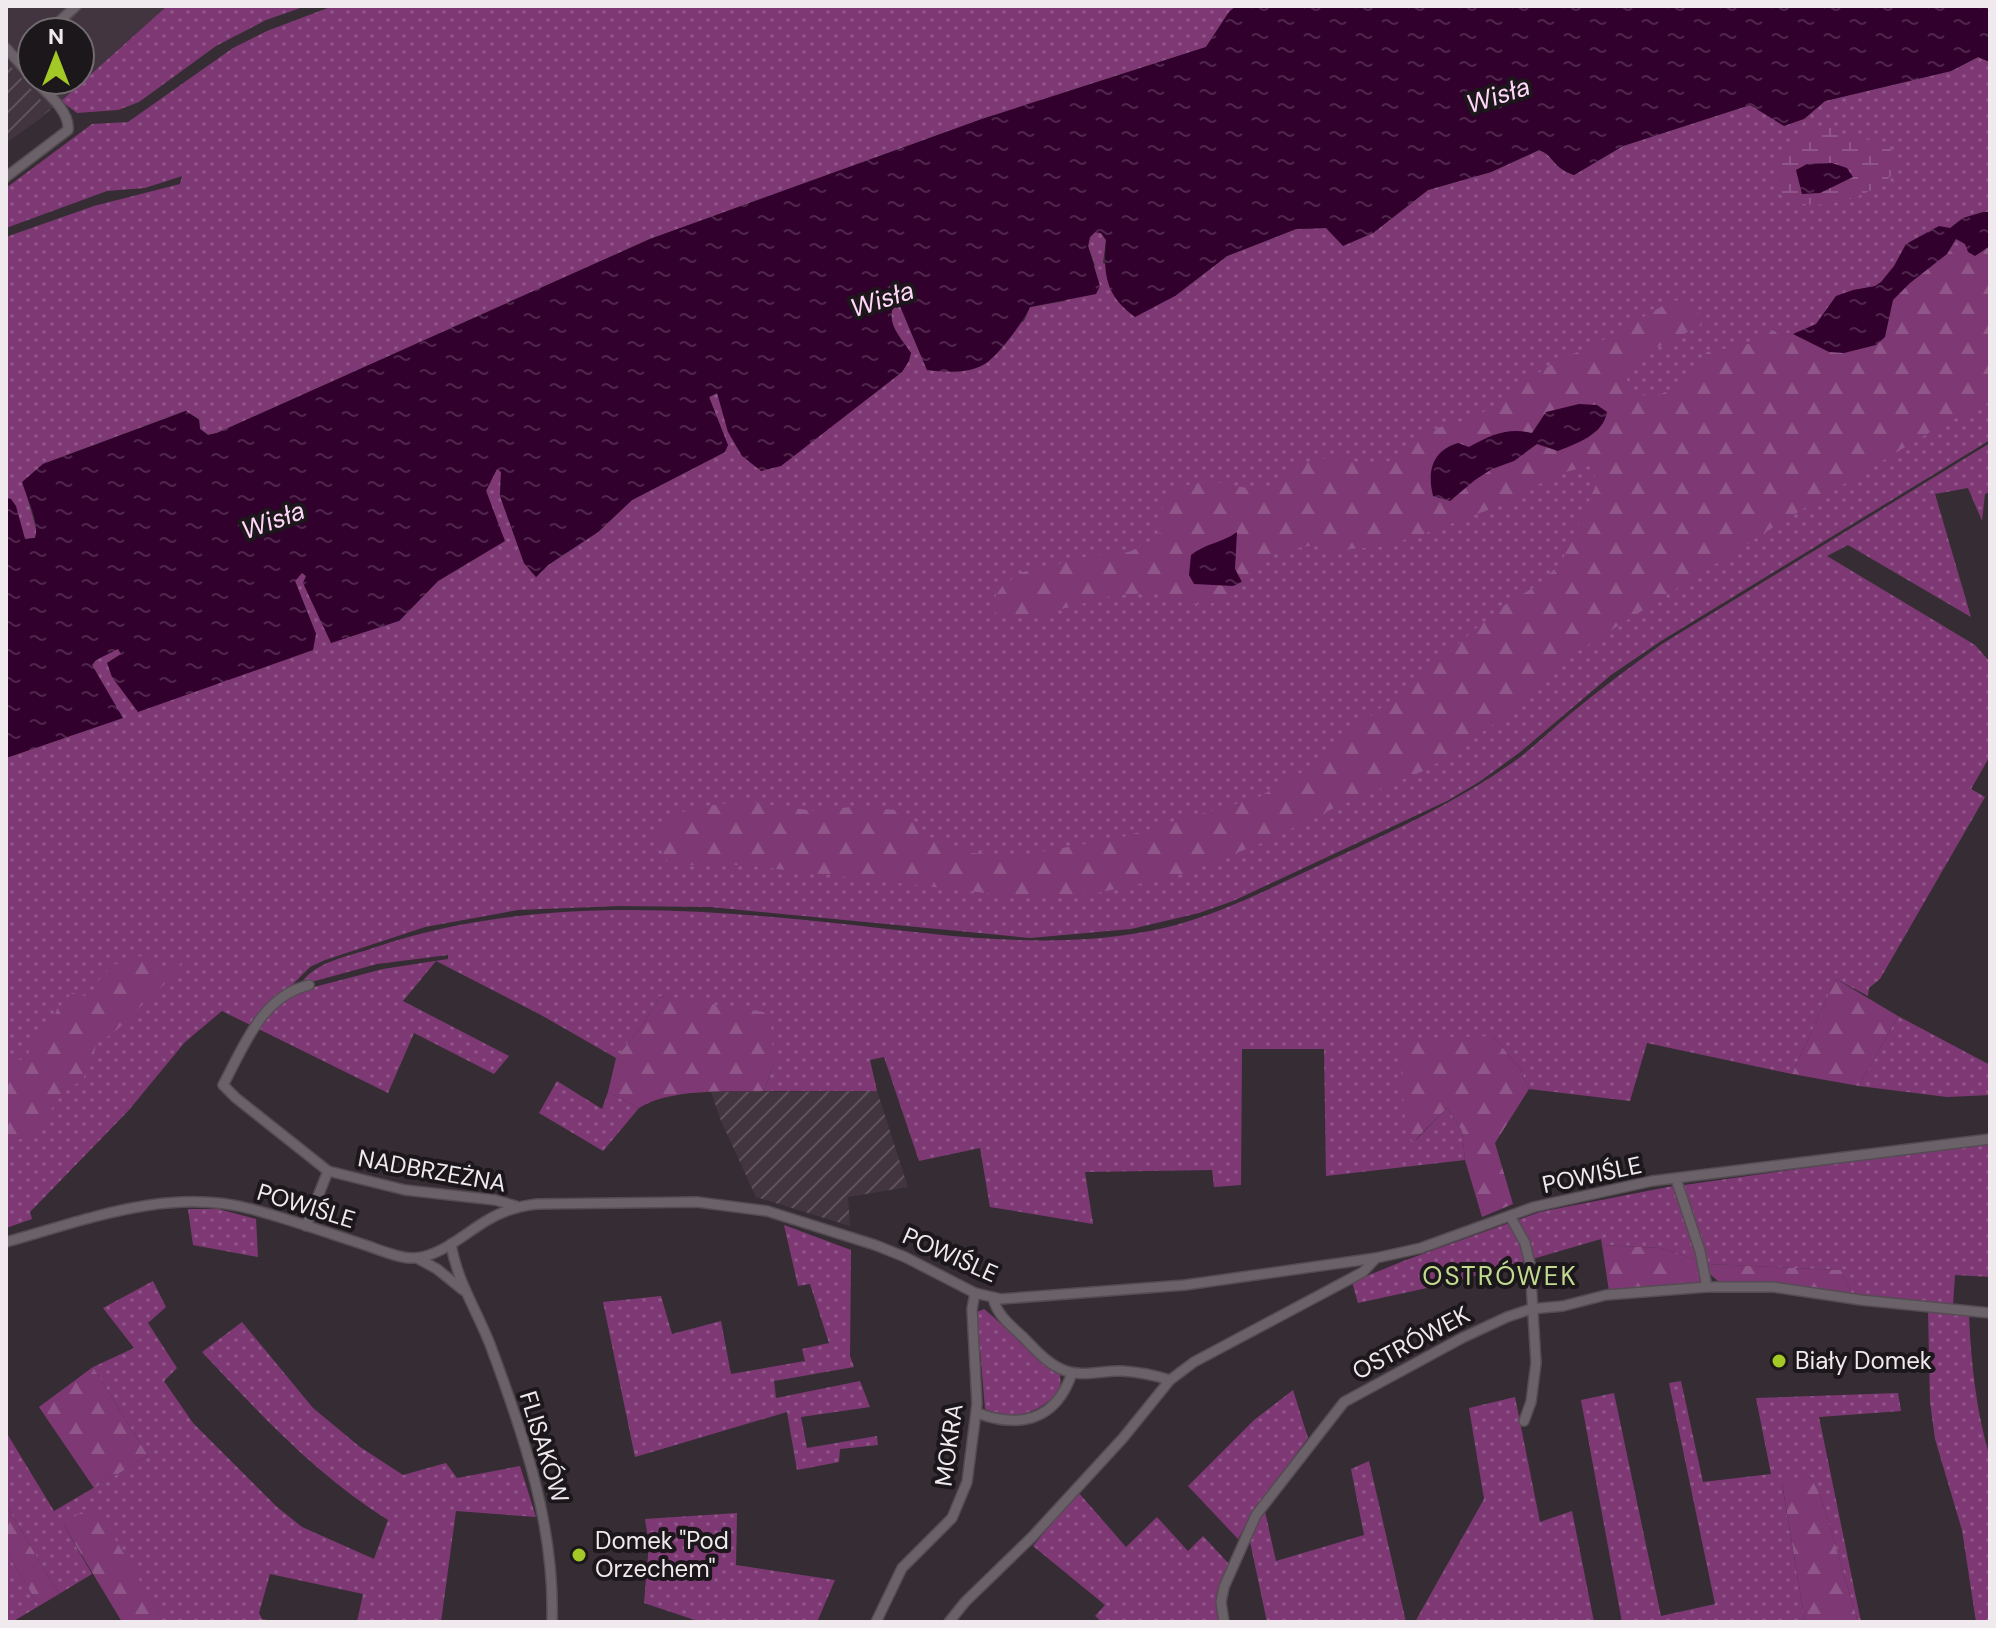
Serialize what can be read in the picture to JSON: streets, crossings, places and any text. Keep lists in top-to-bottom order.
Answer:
{
  "streets": {
    "street": [
      "NADBRZEŻNA",
      "POWIŚLE",
      "OSTRÓWEK",
      "MOKRA",
      "FLISAKÓW"
    ]
  },
  "crossings": [
    ["NADBRZEŻNA", "POWIŚLE"],
    ["POWIŚLE", "MOKRA"],
    ["POWIŚLE", "FLISAKÓW"]
  ],
  "districts": ["OSTRÓWEK"],
  "water": ["Wisła"],
  "places": ["Biały Domek", "Domek \"Pod Orzechem\""],
  "north": "top"
}
